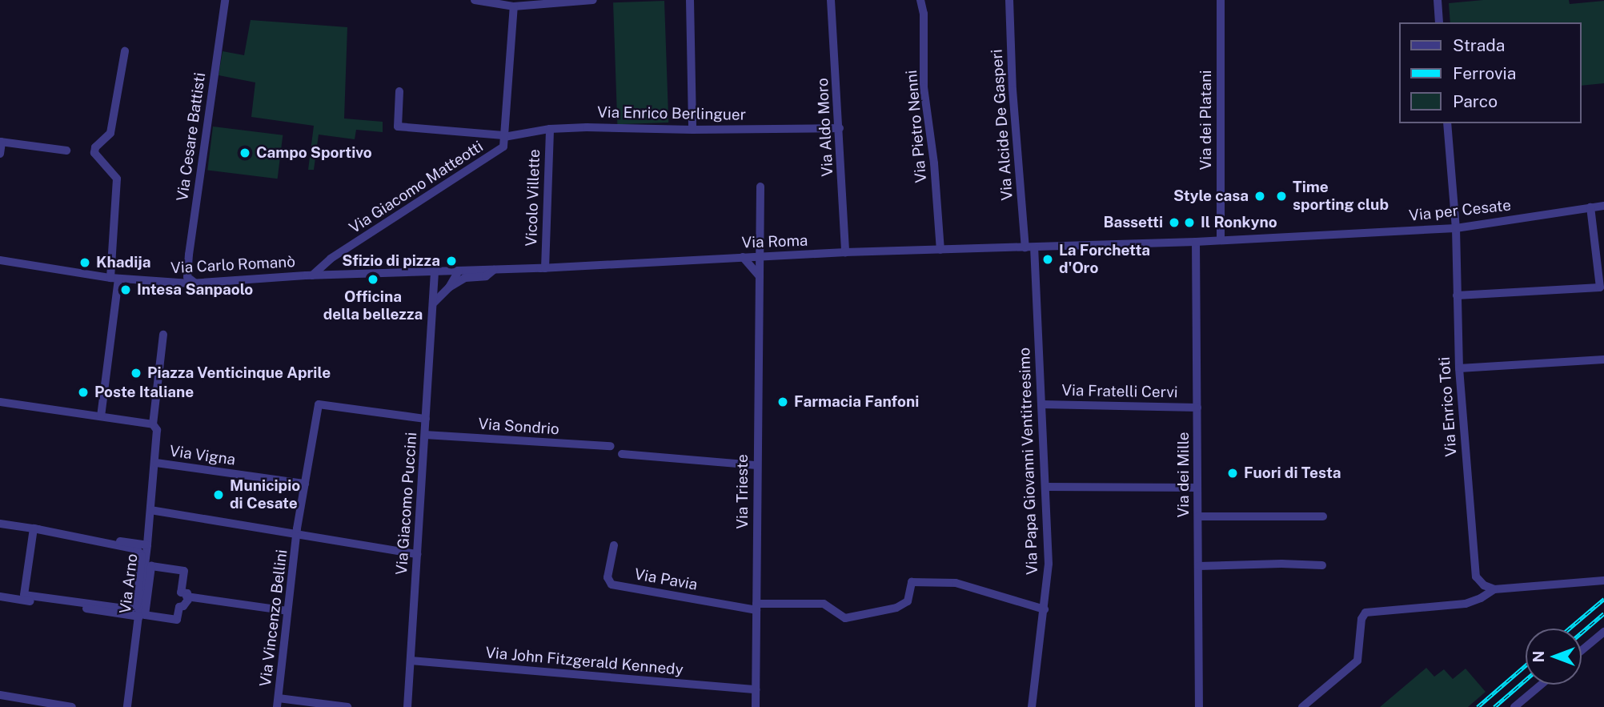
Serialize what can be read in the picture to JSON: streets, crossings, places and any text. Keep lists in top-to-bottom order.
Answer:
{
  "streets": {
    "street": [
      "Via Enrico Berlinguer",
      "Via dei Platani",
      "Via Alcide De Gasperi",
      "Via Pietro Nenni",
      "Via Aldo Moro",
      "Via Cesare Battisti",
      "Via Giacomo Matteotti",
      "Vicolo Villette",
      "Via per Cesate",
      "Via Roma",
      "Via Carlo Romanò",
      "Via Fratelli Cervi",
      "Via Enrico Toti",
      "Via Sondrio",
      "Via Vigna",
      "Via Papa Giovanni Ventitreesimo",
      "Via dei Mille",
      "Via Trieste",
      "Via Giacomo Puccini",
      "Via Pavia",
      "Via Arno",
      "Via Vincenzo Bellini",
      "Via John Fitzgerald Kennedy"
    ]
  },
  "crossings": [
    ["Via Enrico Berlinguer", "Via Aldo Moro"],
    ["Via Enrico Berlinguer", "Via Giacomo Matteotti"],
    ["Via Enrico Berlinguer", "Vicolo Villette"],
    ["Via dei Platani", "Via per Cesate"],
    ["Via Alcide De Gasperi", "Via Roma"],
    ["Via Pietro Nenni", "Via Roma"],
    ["Via Aldo Moro", "Via Roma"],
    ["Via Cesare Battisti", "Via Carlo Romanò"],
    ["Via Giacomo Matteotti", "Via Carlo Romanò"],
    ["Vicolo Villette", "Via Roma"],
    ["Via per Cesate", "Via Roma"],
    ["Via per Cesate", "Via Enrico Toti"],
    ["Via per Cesate", "Via dei Mille"],
    ["Via Roma", "Via Carlo Romanò"],
    ["Via Roma", "Via Papa Giovanni Ventitreesimo"],
    ["Via Roma", "Via Trieste"],
    ["Via Roma", "Via Giacomo Puccini"],
    ["Via Carlo Romanò", "Via Giacomo Puccini"],
    ["Via Fratelli Cervi", "Via Papa Giovanni Ventitreesimo"],
    ["Via Fratelli Cervi", "Via dei Mille"],
    ["Via Sondrio", "Via Giacomo Puccini"],
    ["Via Vigna", "Via Arno"],
    ["Via Vigna", "Via Vincenzo Bellini"],
    ["Via Papa Giovanni Ventitreesimo", "Via Pavia"],
    ["Via Trieste", "Via Pavia"],
    ["Via Trieste", "Via John Fitzgerald Kennedy"],
    ["Via Giacomo Puccini", "Via Vincenzo Bellini"],
    ["Via Giacomo Puccini", "Via John Fitzgerald Kennedy"]
  ],
  "places": [
    "Campo Sportivo",
    "Style casa",
    "Time sporting club",
    "Bassetti",
    "Il Ronkyno",
    "La Forchetta d'Oro",
    "Sfizio di pizza",
    "Khadija",
    "Officina della bellezza",
    "Intesa Sanpaolo",
    "Piazza Venticinque Aprile",
    "Poste Italiane",
    "Farmacia Fanfoni",
    "Fuori di Testa",
    "Municipio di Cesate"
  ],
  "legend": ["Strada", "Ferrovia", "Parco"],
  "north": "left"
}
